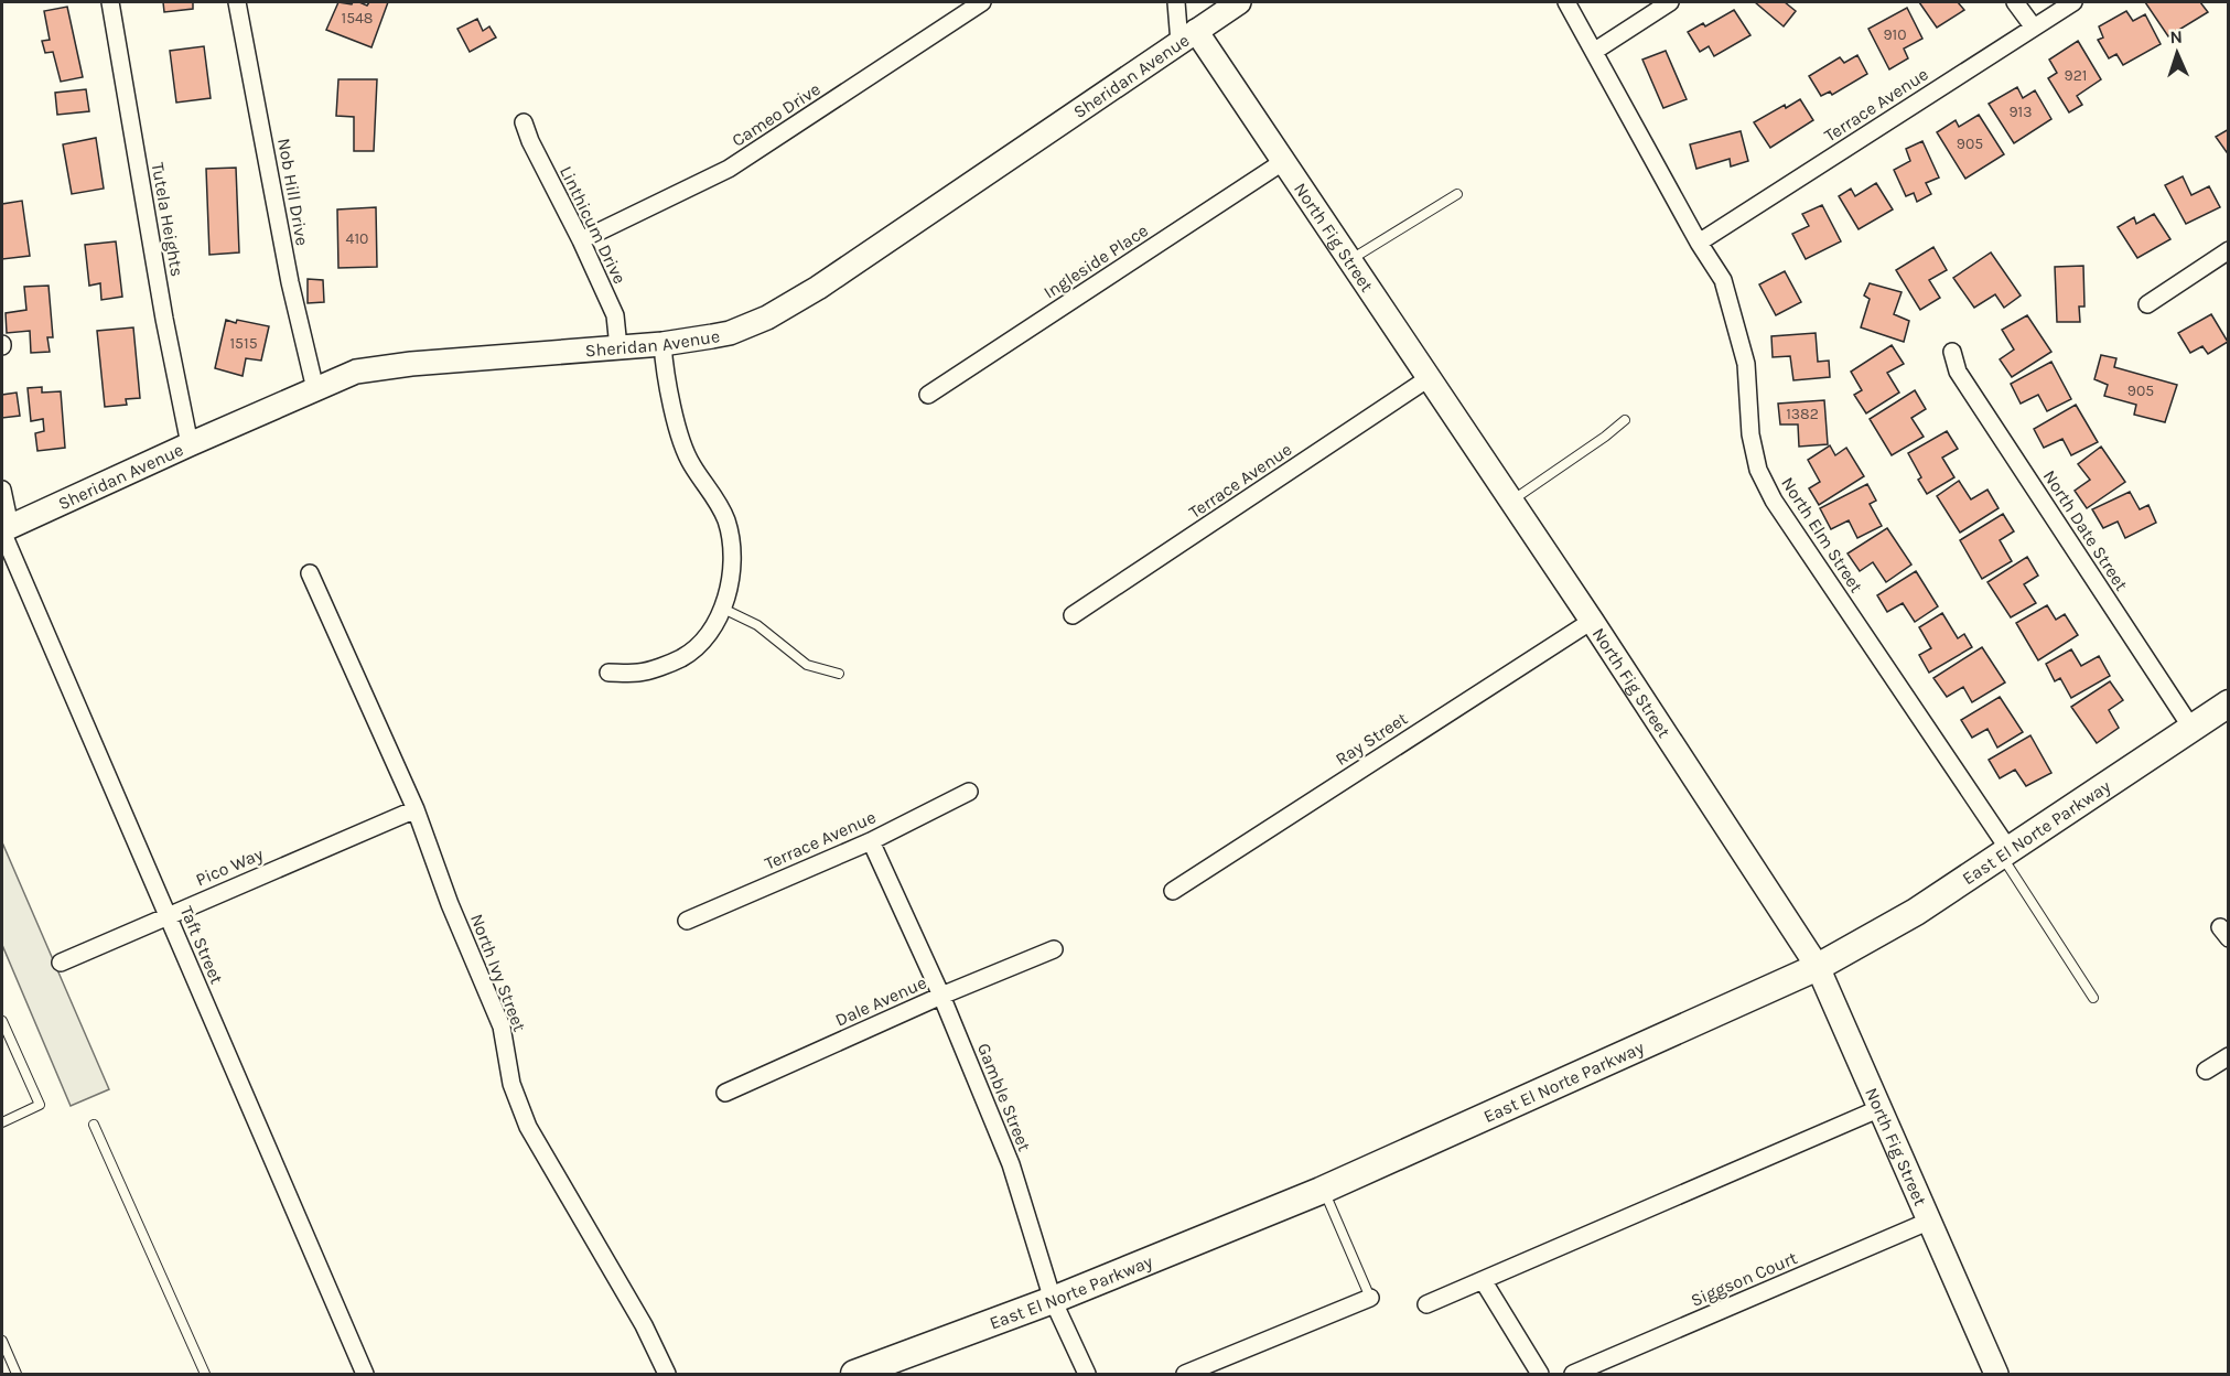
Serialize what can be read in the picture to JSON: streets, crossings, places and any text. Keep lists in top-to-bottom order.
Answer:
{
  "streets": {
    "main road": ["East El Norte Parkway"],
    "street": [
      "Sheridan Avenue",
      "Terrace Avenue",
      "Cameo Drive",
      "Nob Hill Drive",
      "Tutela Heights",
      "Linthicum Drive",
      "North Fig Street",
      "Ingleside Place",
      "North Date Street",
      "North Elm Street",
      "Ray Street",
      "Pico Way",
      "Taft Street",
      "North Ivy Street",
      "Dale Avenue",
      "Gamble Street",
      "Siggson Court"
    ]
  },
  "crossings": [
    ["Sheridan Avenue", "Nob Hill Drive"],
    ["Sheridan Avenue", "Tutela Heights"],
    ["Sheridan Avenue", "Linthicum Drive"],
    ["Sheridan Avenue", "North Fig Street"],
    ["Sheridan Avenue", "Taft Street"],
    ["Terrace Avenue", "North Fig Street"],
    ["Terrace Avenue", "North Elm Street"],
    ["Terrace Avenue", "Gamble Street"],
    ["Cameo Drive", "Linthicum Drive"],
    ["North Fig Street", "Ingleside Place"],
    ["North Fig Street", "Ray Street"],
    ["North Fig Street", "East El Norte Parkway"],
    ["North Fig Street", "Siggson Court"],
    ["North Date Street", "East El Norte Parkway"],
    ["North Elm Street", "East El Norte Parkway"],
    ["East El Norte Parkway", "Gamble Street"],
    ["Pico Way", "Taft Street"],
    ["Pico Way", "North Ivy Street"],
    ["Dale Avenue", "Gamble Street"]
  ],
  "house_numbers": [
    "1548",
    "910",
    "921",
    "913",
    "905",
    "410",
    "1515",
    "905",
    "1382"
  ],
  "north": "top"
}
